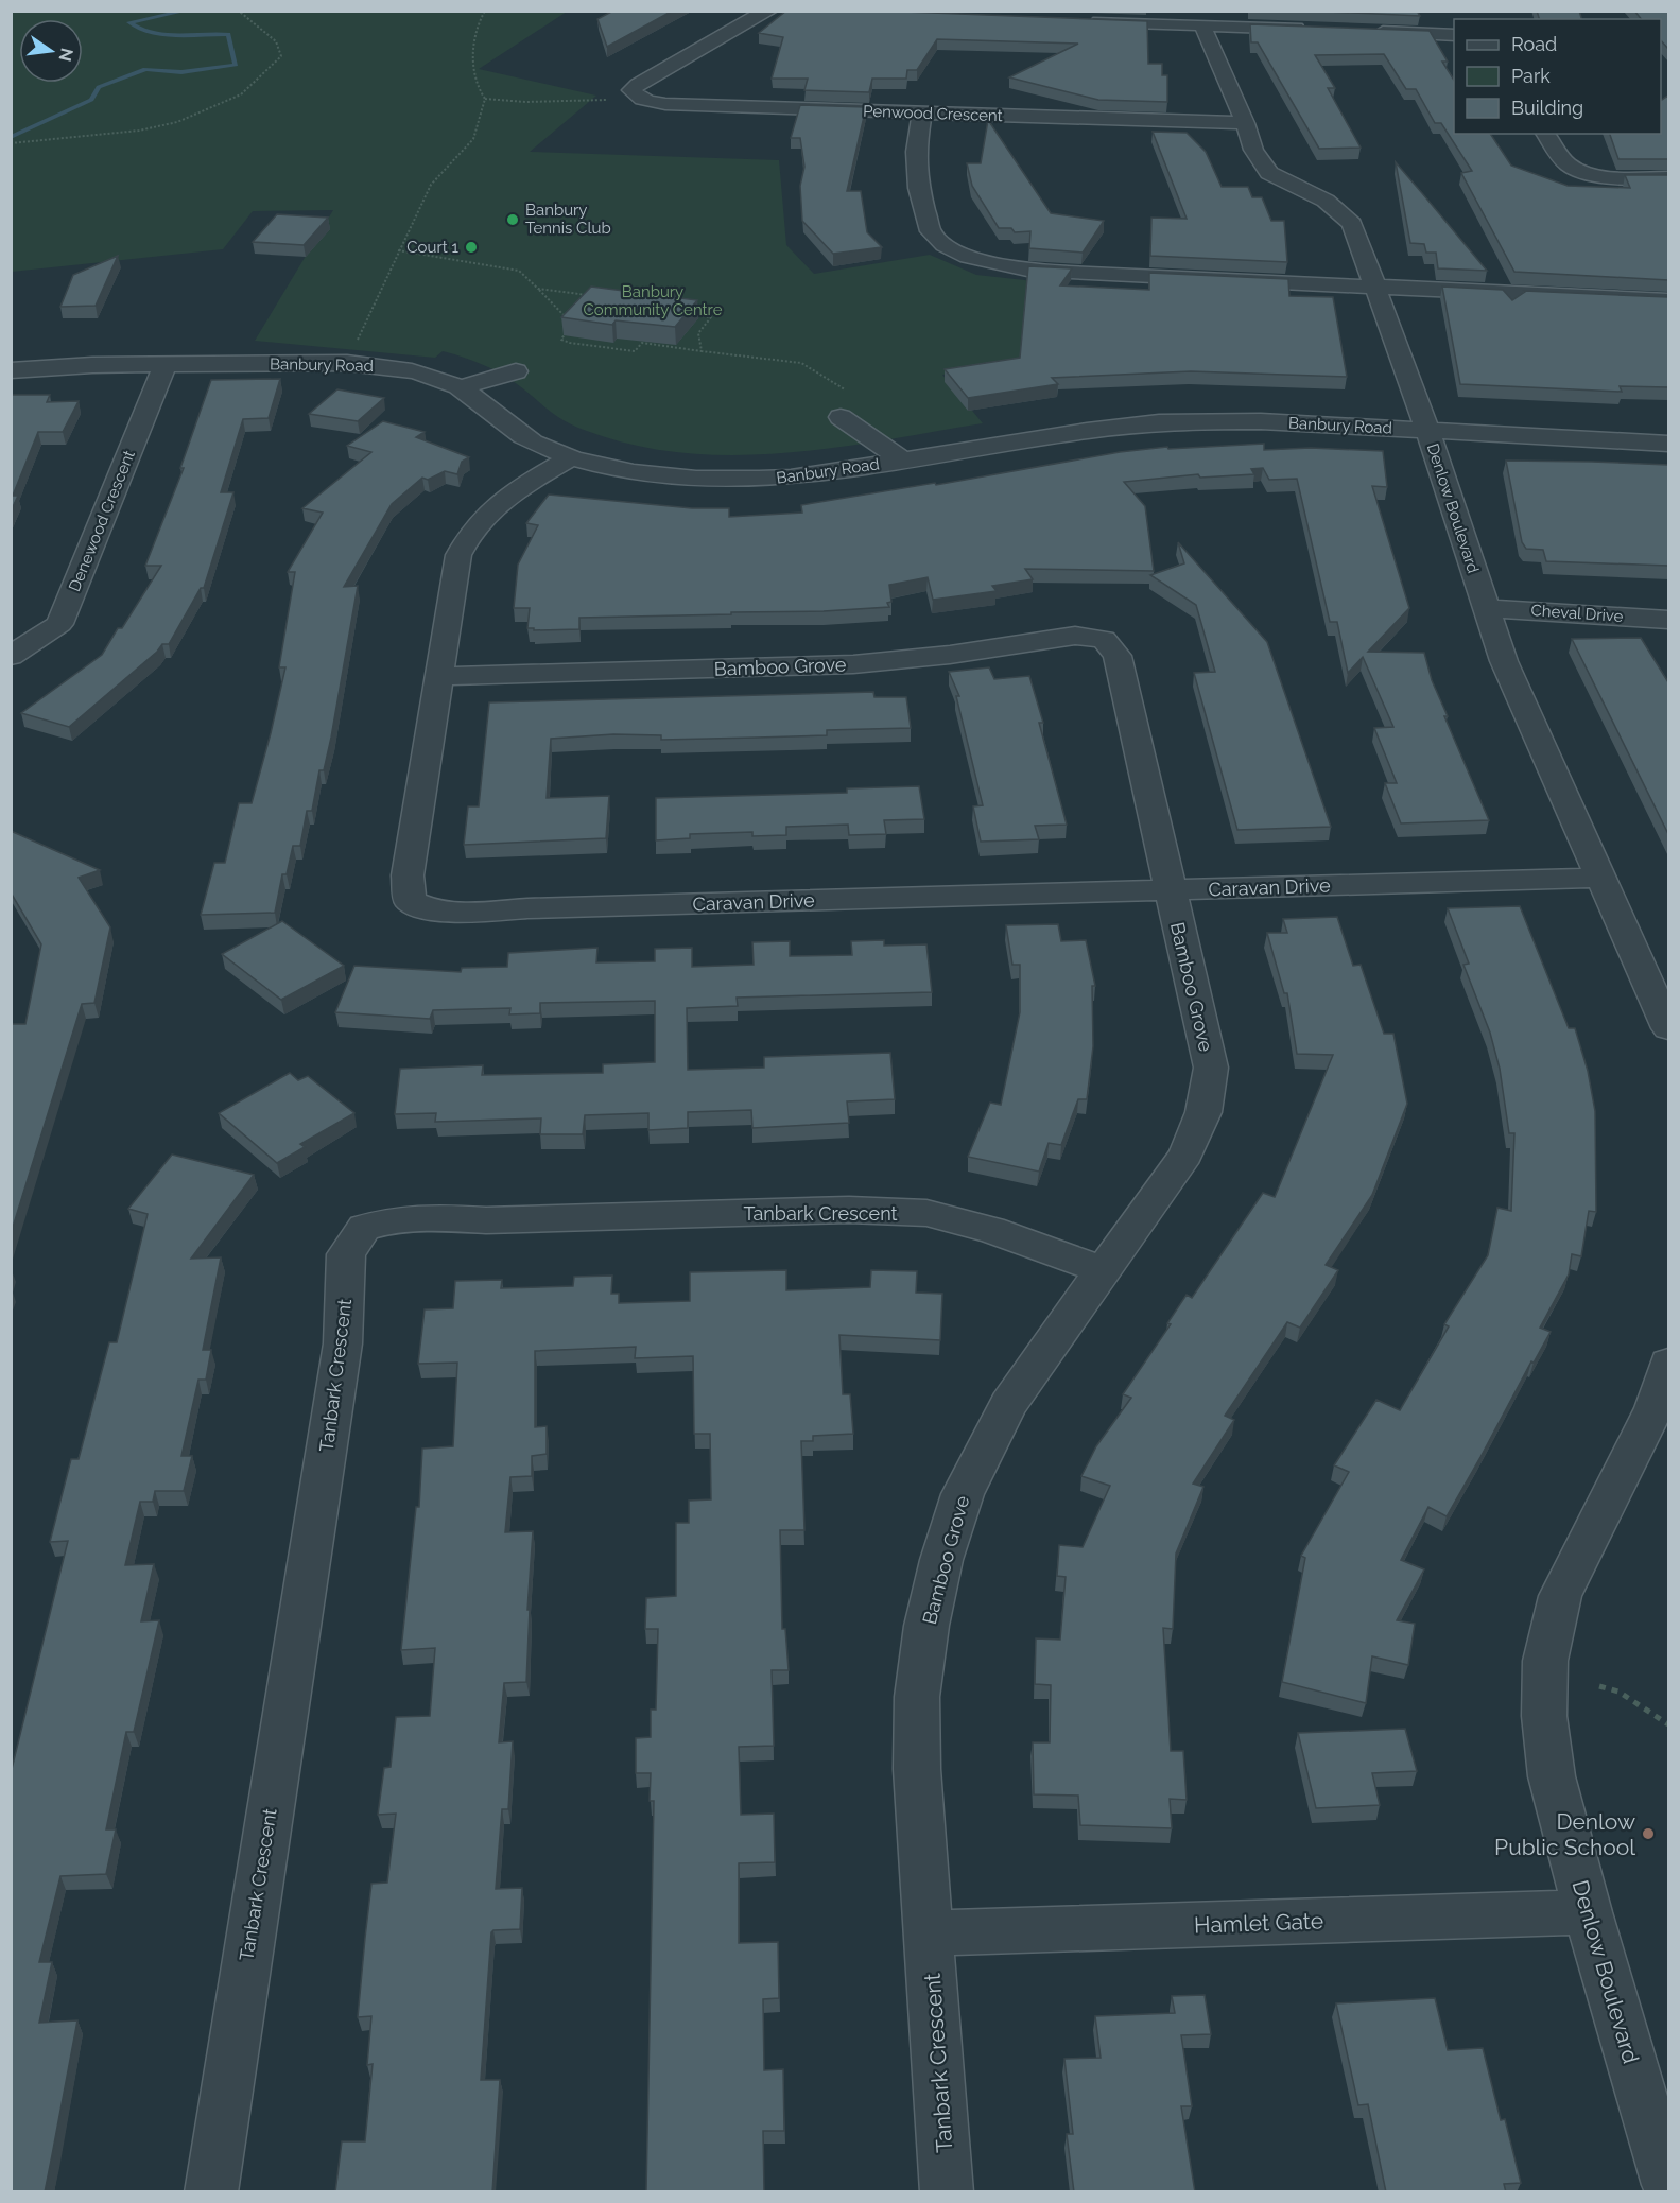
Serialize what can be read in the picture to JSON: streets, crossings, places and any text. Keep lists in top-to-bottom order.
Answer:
{
  "streets": {
    "street": [
      "Penwood Crescent",
      "Banbury Road",
      "Denlow Boulevard",
      "Denewood Crescent",
      "Cheval Drive",
      "Bamboo Grove",
      "Caravan Drive",
      "Tanbark Crescent",
      "Hamlet Gate"
    ]
  },
  "crossings": [
    ["Penwood Crescent", "Denlow Boulevard"],
    ["Banbury Road", "Denlow Boulevard"],
    ["Banbury Road", "Denewood Crescent"],
    ["Banbury Road", "Caravan Drive"],
    ["Denlow Boulevard", "Cheval Drive"],
    ["Denlow Boulevard", "Caravan Drive"],
    ["Denlow Boulevard", "Hamlet Gate"],
    ["Bamboo Grove", "Caravan Drive"],
    ["Bamboo Grove", "Tanbark Crescent"],
    ["Bamboo Grove", "Hamlet Gate"],
    ["Tanbark Crescent", "Hamlet Gate"]
  ],
  "parks": ["Banbury Community Centre"],
  "places": ["Banbury Tennis Club", "Court 1", "Denlow Public School"],
  "legend": ["Road", "Park", "Building"],
  "north": "right"
}
